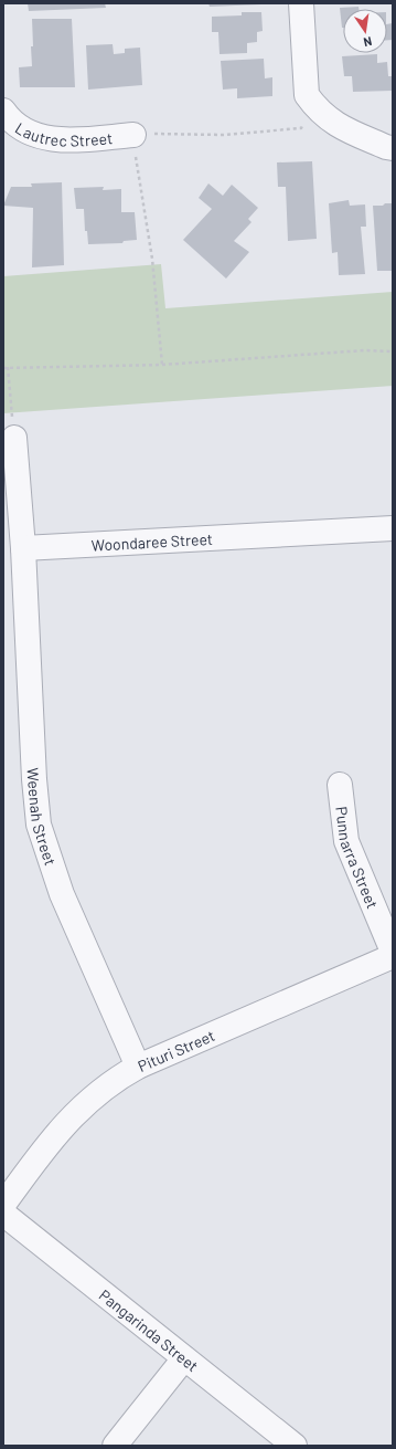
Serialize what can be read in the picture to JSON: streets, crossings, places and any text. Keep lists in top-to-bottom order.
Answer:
{
  "streets": {
    "street": [
      "Lautrec Street",
      "Woondaree Street",
      "Weenah Street",
      "Punnarra Street",
      "Pituri Street",
      "Pangarinda Street"
    ]
  },
  "crossings": [
    ["Woondaree Street", "Weenah Street"],
    ["Weenah Street", "Pituri Street"]
  ],
  "north": "bottom"
}
